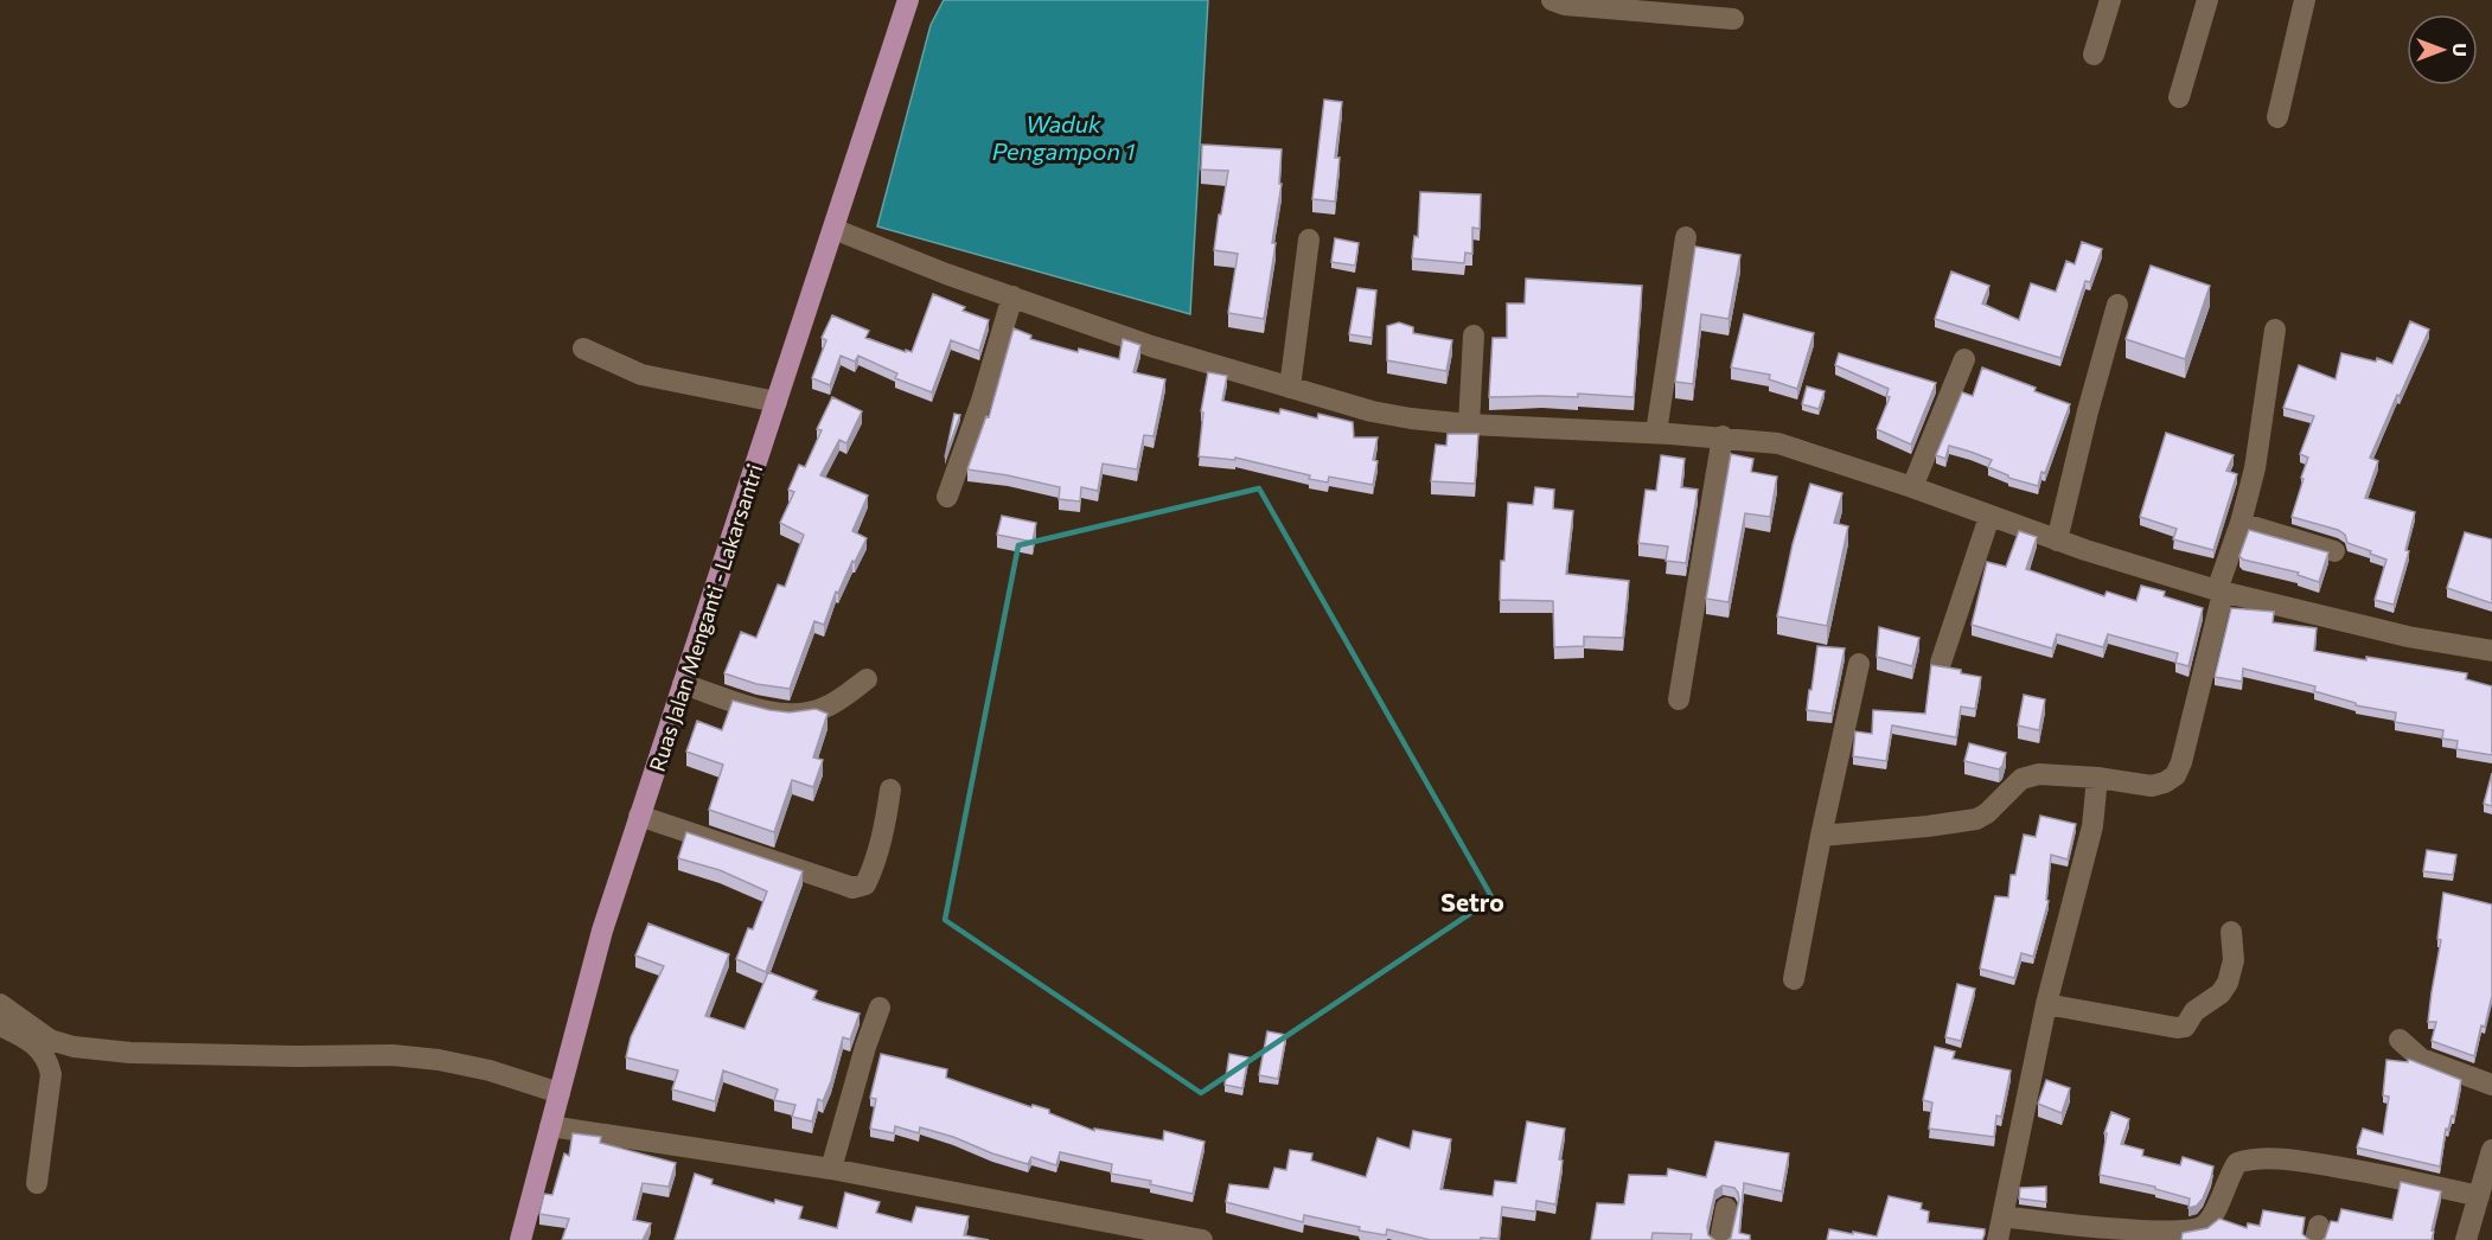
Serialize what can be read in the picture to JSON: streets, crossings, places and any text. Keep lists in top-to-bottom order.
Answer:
{
  "streets": {
    "main road": ["Ruas Jalan Menganti - Lakarsantri"]
  },
  "districts": ["Setro"],
  "water": ["Waduk Pengampon 1"],
  "north": "right"
}
